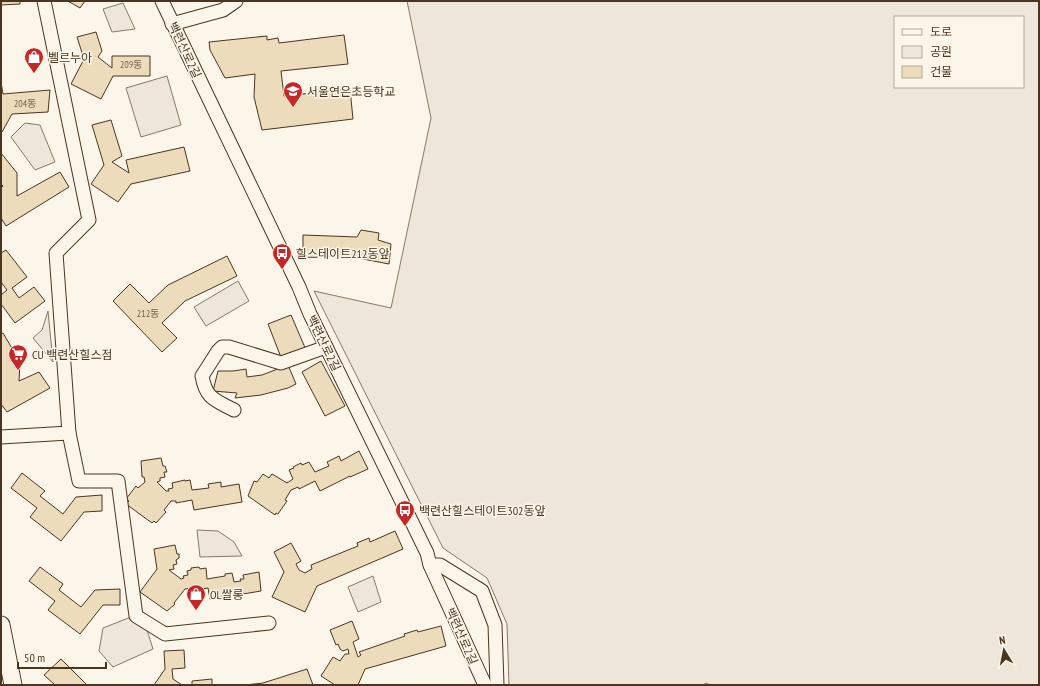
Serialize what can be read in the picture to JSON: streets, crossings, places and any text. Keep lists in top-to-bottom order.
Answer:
{
  "streets": {
    "street": ["백련산로2길"]
  },
  "places": {
    "shop": ["벨르누아", "OL쌀롱"],
    "school or university": ["서울연은초등학교"],
    "bus stop": ["힐스테이트212동앞", "백련산힐스테이트302동앞"],
    "supermarket": ["CU 백련산힐스점"]
  },
  "house_numbers": ["209동", "204동", "212동"],
  "legend": ["도로", "공원", "건물"],
  "scale_bar": "50 m",
  "north": "top"
}
